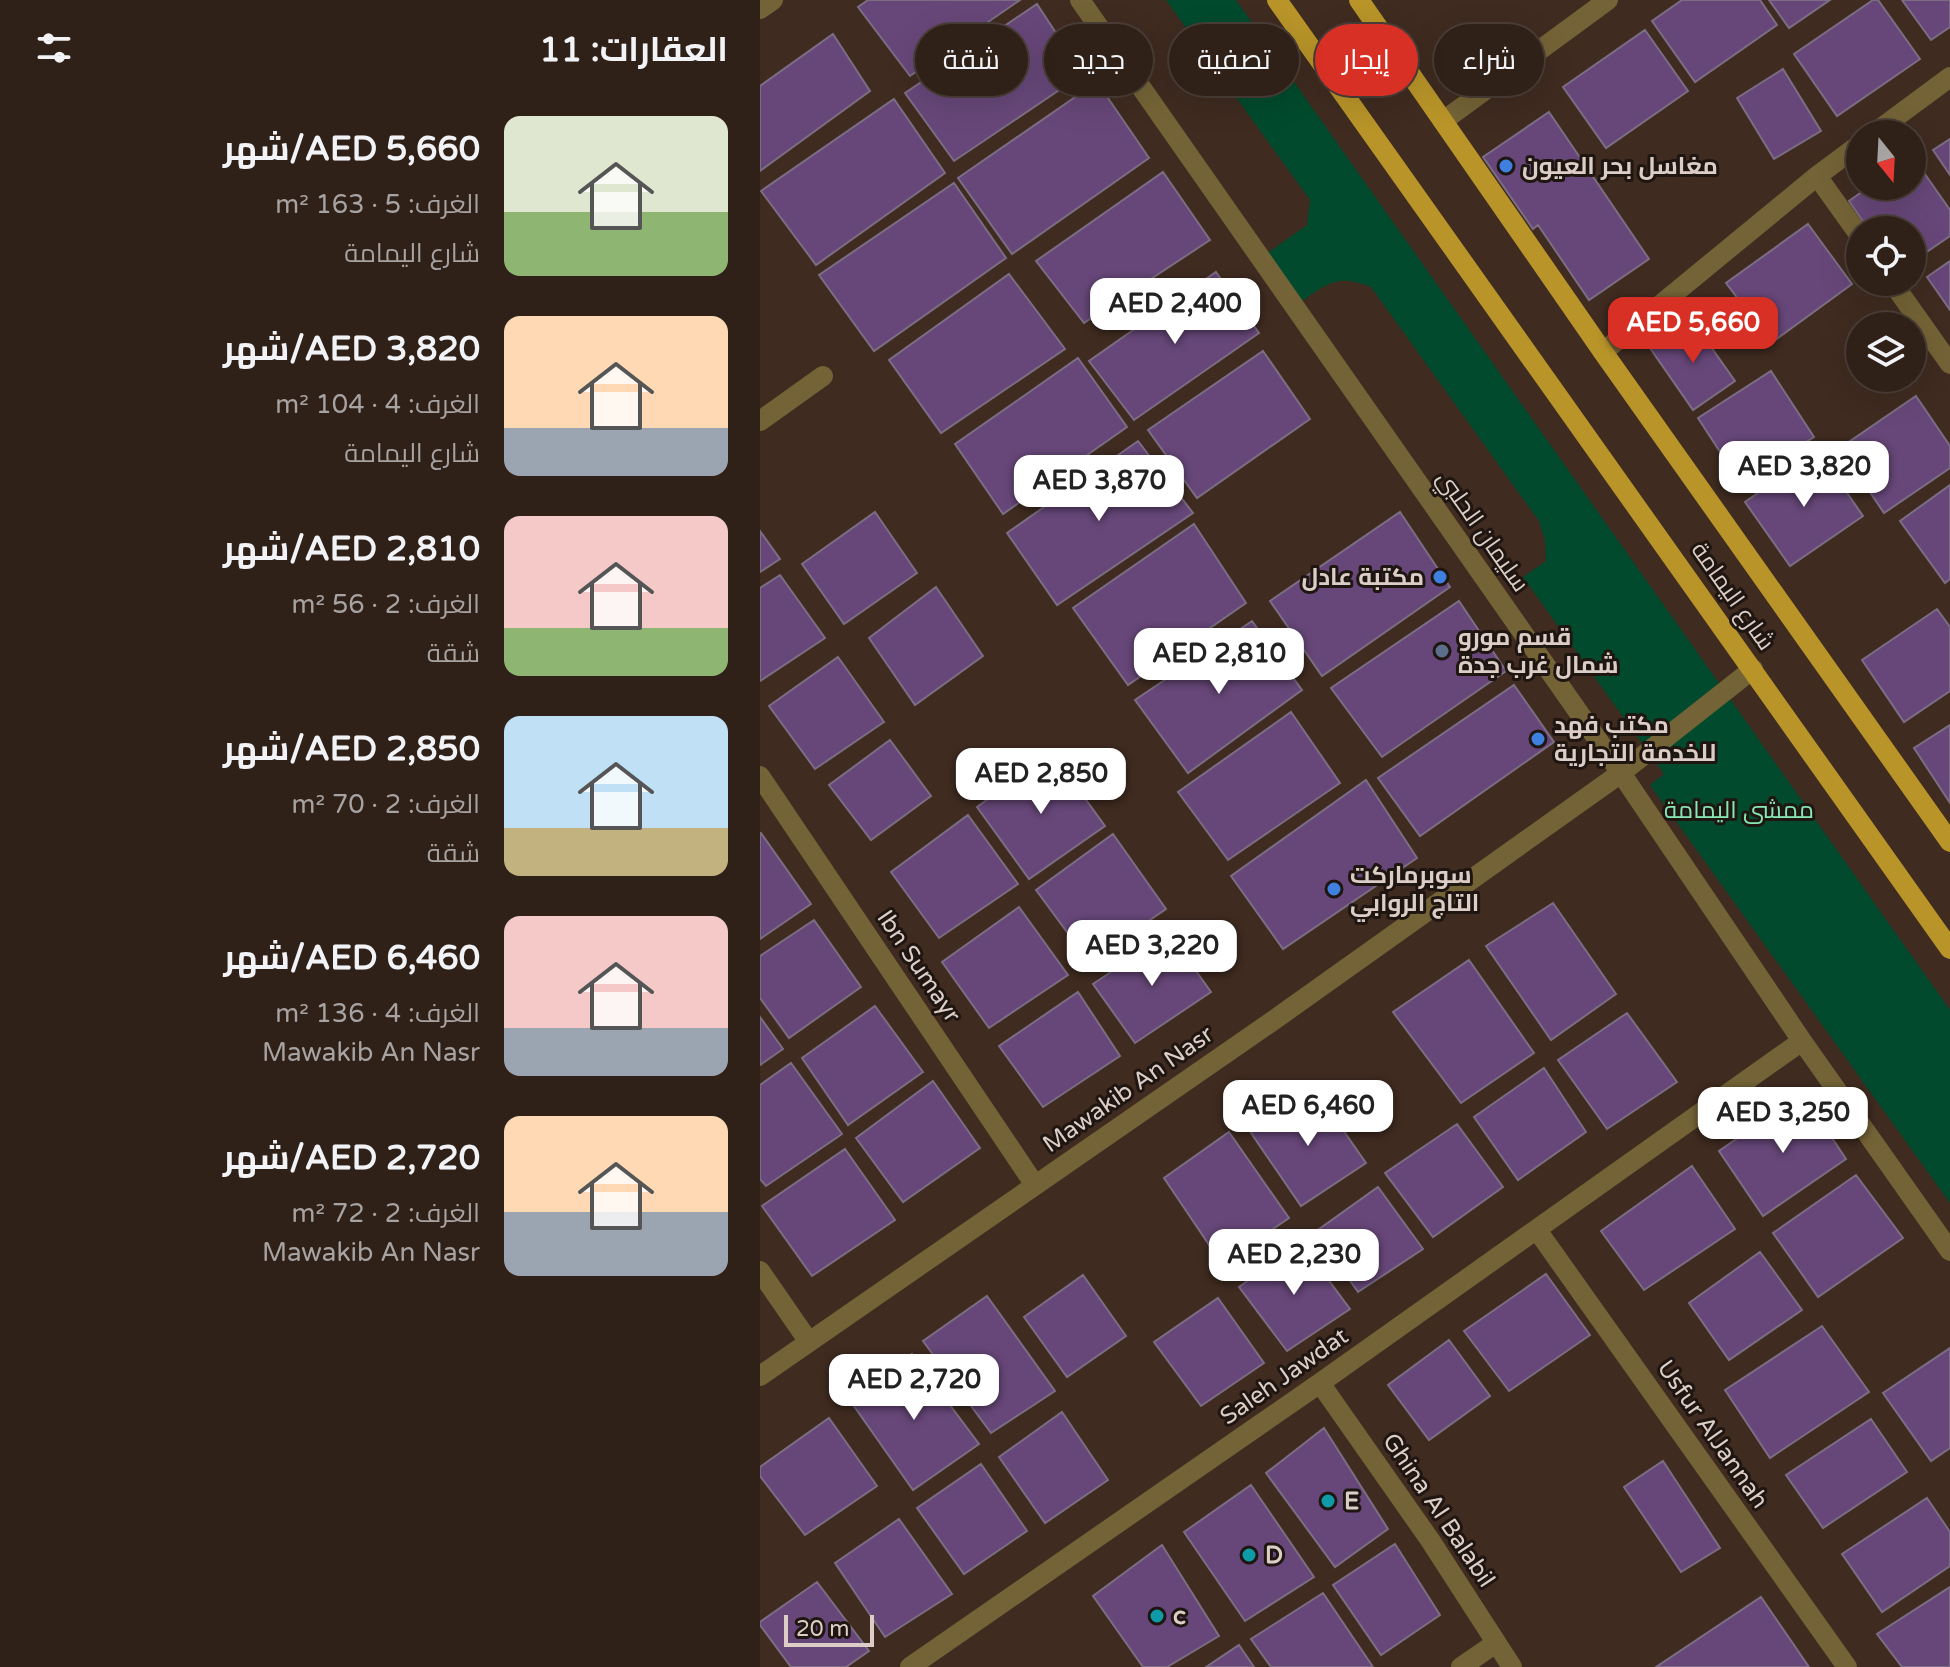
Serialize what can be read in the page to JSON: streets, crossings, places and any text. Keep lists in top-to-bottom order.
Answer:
{
  "streets": {
    "main road": ["شارع اليمامة"],
    "street": [
      "سليمان الحلبي",
      "Ibn Sumayr",
      "Mawakib An Nasr",
      "Saleh Jawdat",
      "Usfur AlJannah",
      "Ghina Al Balabil"
    ]
  },
  "crossings": [
    ["سليمان الحلبي", "Mawakib An Nasr"],
    ["سليمان الحلبي", "Saleh Jawdat"],
    ["شارع اليمامة", "Mawakib An Nasr"],
    ["Ibn Sumayr", "Mawakib An Nasr"],
    ["Saleh Jawdat", "Usfur AlJannah"],
    ["Saleh Jawdat", "Ghina Al Balabil"]
  ],
  "parks": ["ممشى اليمامة"],
  "places": [
    "مغاسل بحر العيون",
    "مكتبة عادل",
    "قسم مورو شمال غرب جدة",
    "مكتب فهد للخدمة التجارية",
    "سوبرماركت التاج الروابي",
    "E",
    "D",
    "c"
  ],
  "scale_bar": "20 m",
  "north": "bottom",
  "page": {
    "heading": "العقارات: 11",
    "chip": [
      "شراء",
      "إيجار",
      "تصفية",
      "جديد",
      "شقة"
    ],
    "list": [
      {
        "name": "AED 5,660/شهر",
        "note": "الغرف: 5 · 163 m² · شارع اليمامة"
      },
      {
        "name": "AED 3,820/شهر",
        "note": "الغرف: 4 · 104 m² · شارع اليمامة"
      },
      {
        "name": "AED 2,810/شهر",
        "note": "الغرف: 2 · 56 m² · شقة"
      },
      {
        "name": "AED 2,850/شهر",
        "note": "الغرف: 2 · 70 m² · شقة"
      },
      {
        "name": "AED 6,460/شهر",
        "note": "الغرف: 4 · 136 m² · Mawakib An Nasr"
      },
      {
        "name": "AED 2,720/شهر",
        "note": "الغرف: 2 · 72 m² · Mawakib An Nasr"
      }
    ],
    "price": [
      "AED 2,400",
      "AED 5,660",
      "AED 3,820",
      "AED 3,870",
      "AED 2,810",
      "AED 2,850",
      "AED 3,220",
      "AED 6,460",
      "AED 3,250",
      "AED 2,230",
      "AED 2,720"
    ],
    "scale": "20 m"
  }
}
